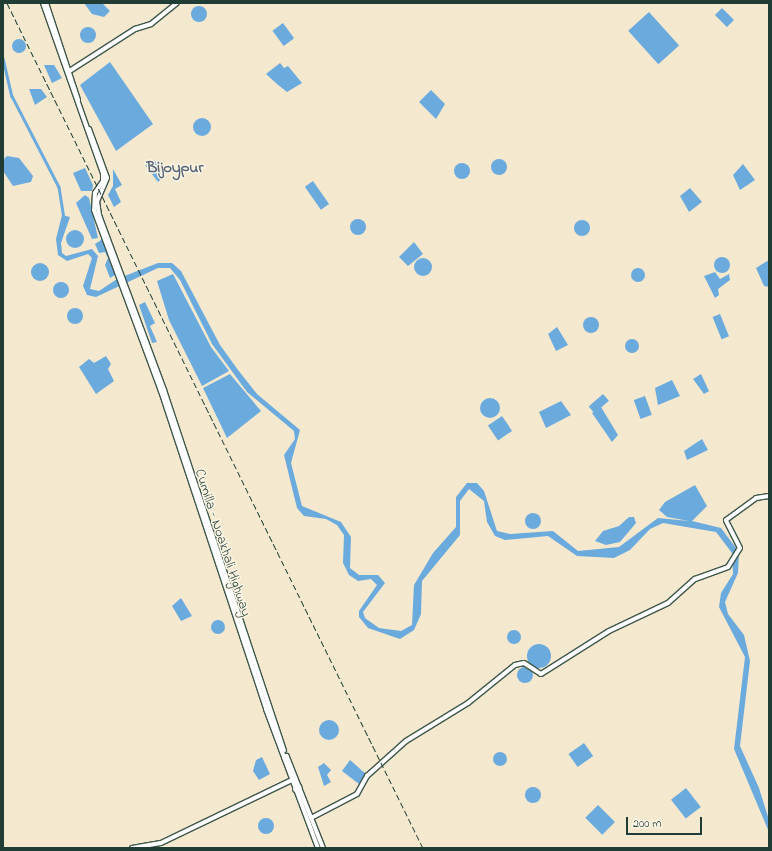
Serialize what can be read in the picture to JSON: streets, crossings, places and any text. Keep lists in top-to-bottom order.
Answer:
{
  "districts": ["Bijoypur"],
  "scale_bar": "200 m"
}
